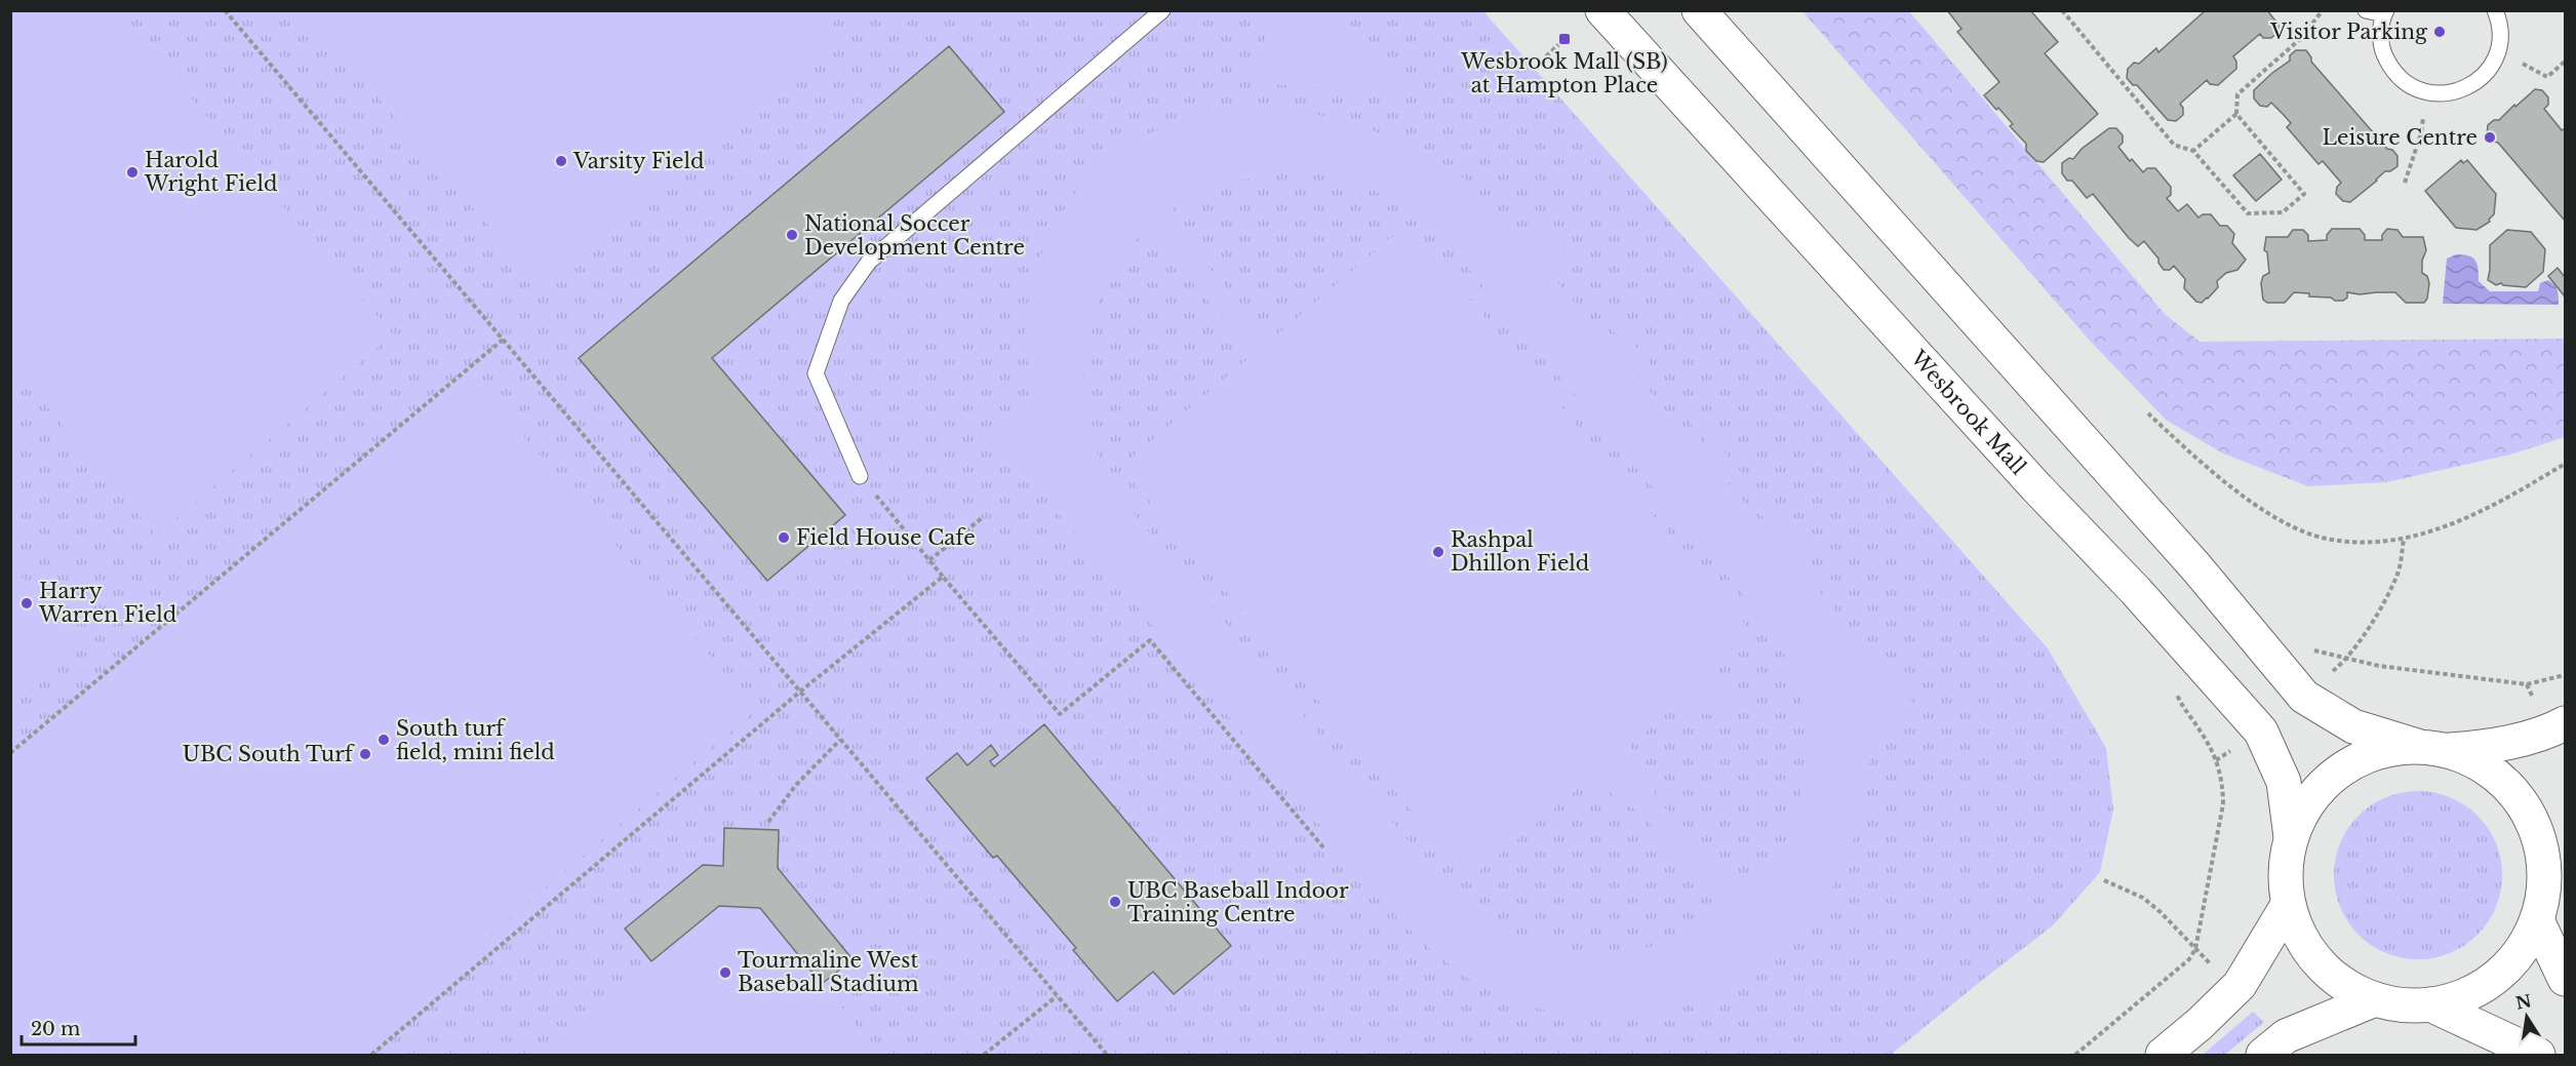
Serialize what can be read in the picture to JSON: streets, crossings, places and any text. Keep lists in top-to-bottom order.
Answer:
{
  "streets": {
    "main road": ["Wesbrook Mall"]
  },
  "places": {
    "other": [
      "Visitor Parking",
      "Leisure Centre",
      "Varsity Field",
      "Harold Wright Field",
      "National Soccer Development Centre",
      "Field House Cafe",
      "Rashpal Dhillon Field",
      "Harry Warren Field",
      "South turf field, mini field",
      "UBC South Turf",
      "UBC Baseball Indoor Training Centre",
      "Tourmaline West Baseball Stadium"
    ],
    "transit": ["Wesbrook Mall (SB) at Hampton Place"]
  },
  "scale_bar": "20 m",
  "north": "top"
}
